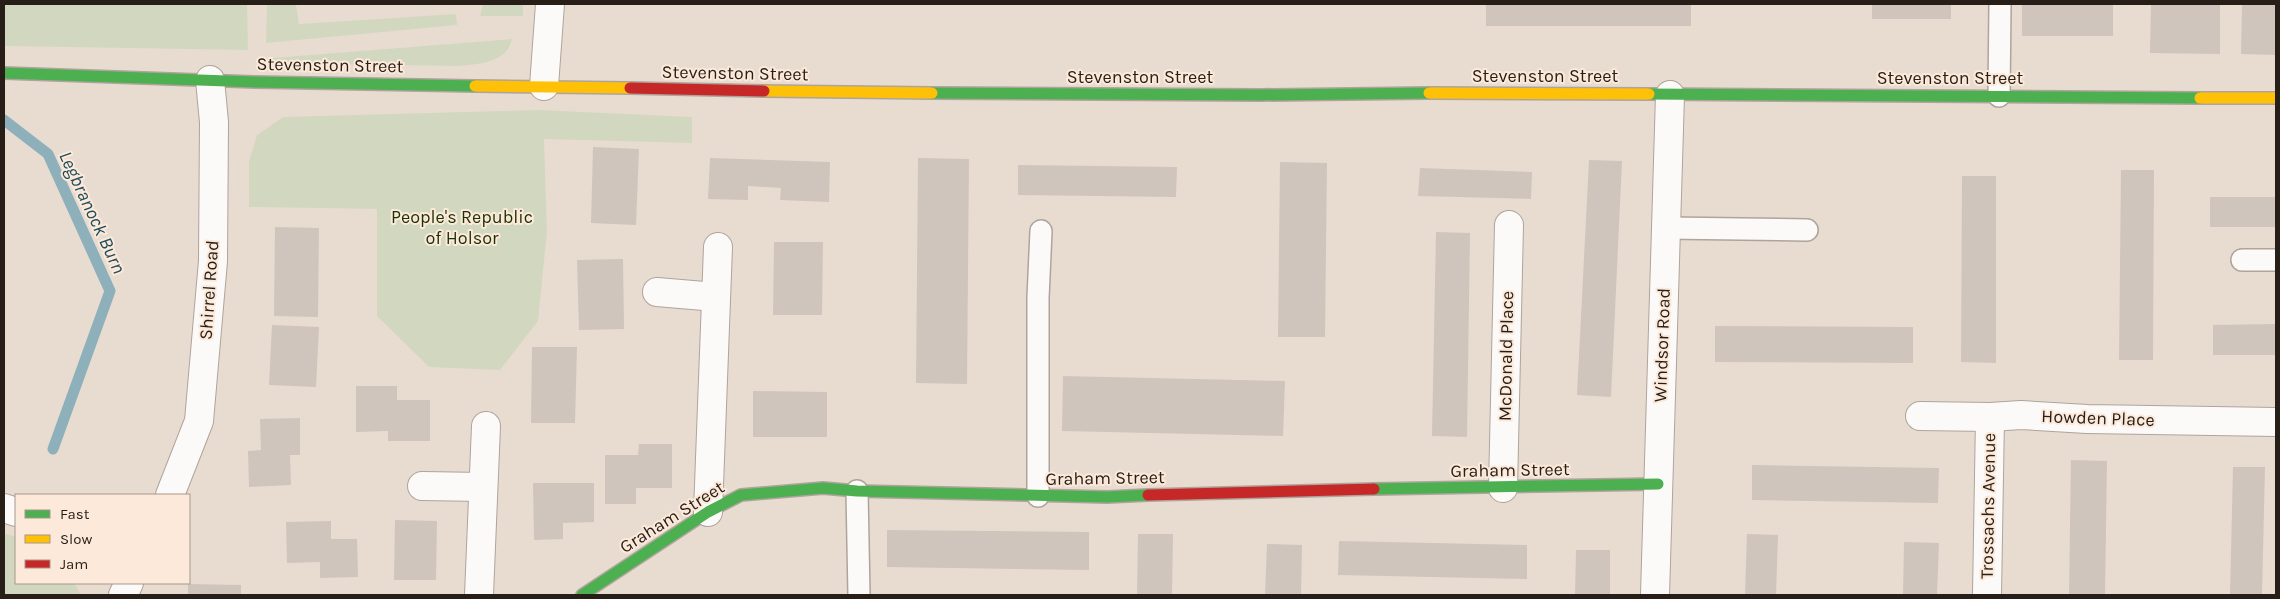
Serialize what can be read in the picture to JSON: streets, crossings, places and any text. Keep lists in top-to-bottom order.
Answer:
{
  "streets": {
    "main road": ["Stevenston Street", "Graham Street"],
    "street": [
      "Shirrel Road",
      "Windsor Road",
      "McDonald Place",
      "Howden Place",
      "Trossachs Avenue"
    ]
  },
  "crossings": [
    ["Stevenston Street", "Shirrel Road"],
    ["Stevenston Street", "Windsor Road"],
    ["Windsor Road", "Graham Street"],
    ["McDonald Place", "Graham Street"],
    ["Howden Place", "Trossachs Avenue"]
  ],
  "water": ["Legbranock Burn"],
  "parks": ["People's Republic of Holsor"],
  "legend": ["Fast", "Slow", "Jam"]
}
